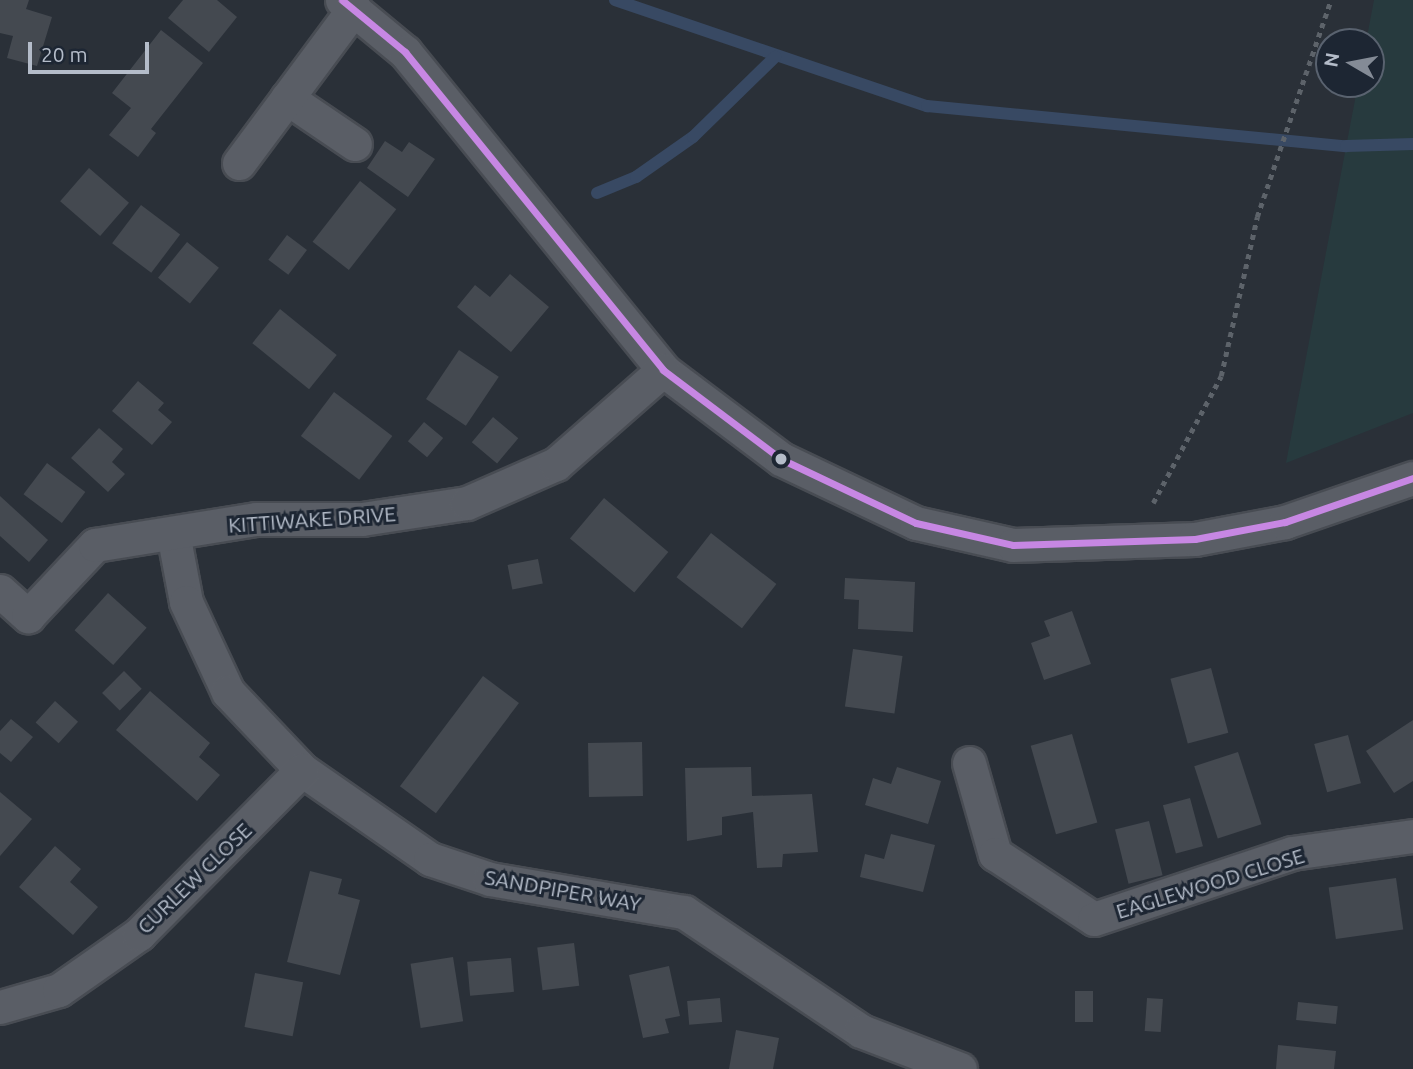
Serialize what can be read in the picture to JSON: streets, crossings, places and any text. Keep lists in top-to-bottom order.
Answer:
{
  "streets": {
    "street": [
      "KITTIWAKE DRIVE",
      "CURLEW CLOSE",
      "EAGLEWOOD CLOSE",
      "SANDPIPER WAY"
    ]
  },
  "crossings": [
    ["KITTIWAKE DRIVE", "SANDPIPER WAY"],
    ["CURLEW CLOSE", "SANDPIPER WAY"]
  ],
  "scale_bar": "20 m",
  "north": "left"
}
